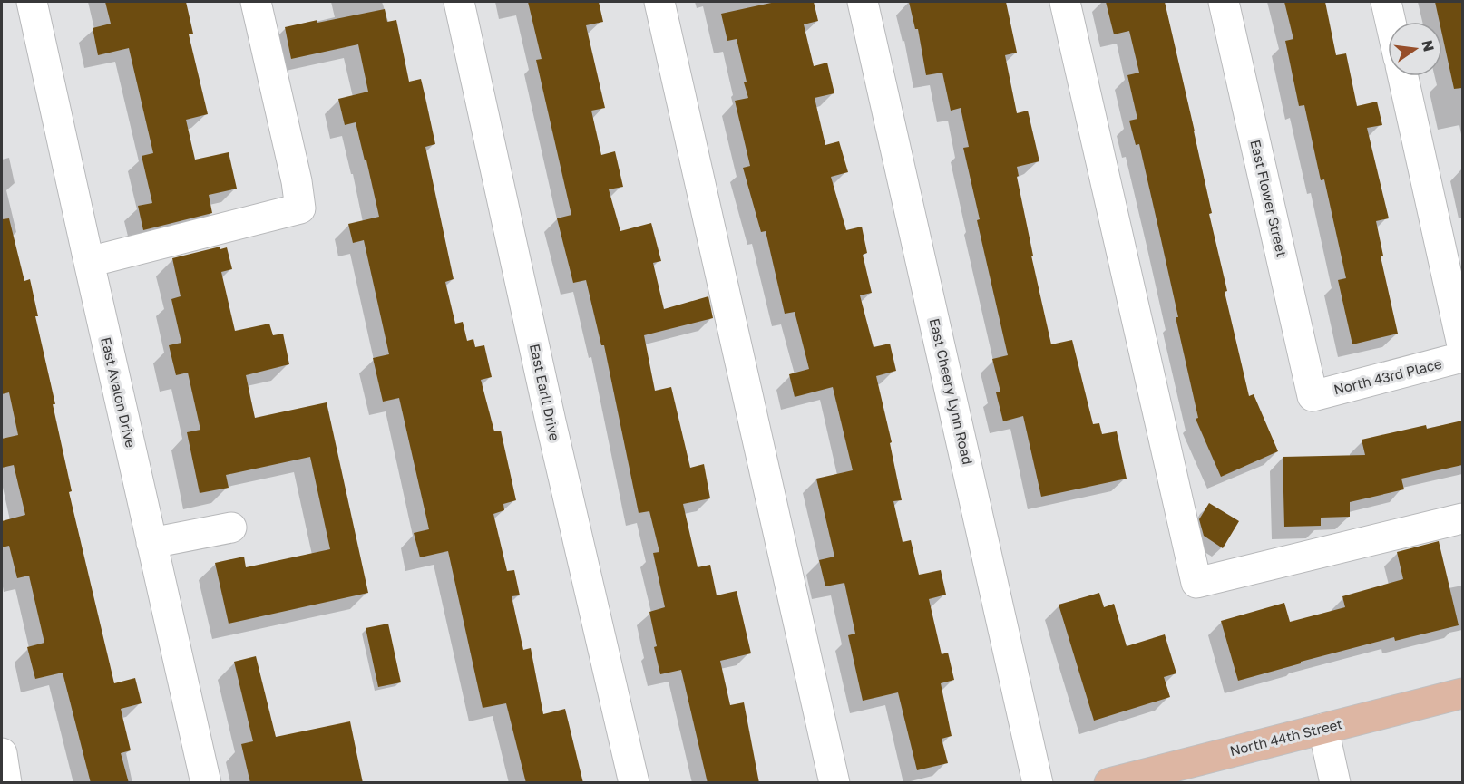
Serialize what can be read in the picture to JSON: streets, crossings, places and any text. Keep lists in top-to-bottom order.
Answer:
{
  "streets": {
    "main road": ["North 44th Street"],
    "street": [
      "East Flower Street",
      "North 43rd Place",
      "East Cheery Lynn Road",
      "East Avalon Drive",
      "East Earll Drive"
    ]
  },
  "crossings": [
    ["East Flower Street", "North 43rd Place"]
  ],
  "north": "right"
}
